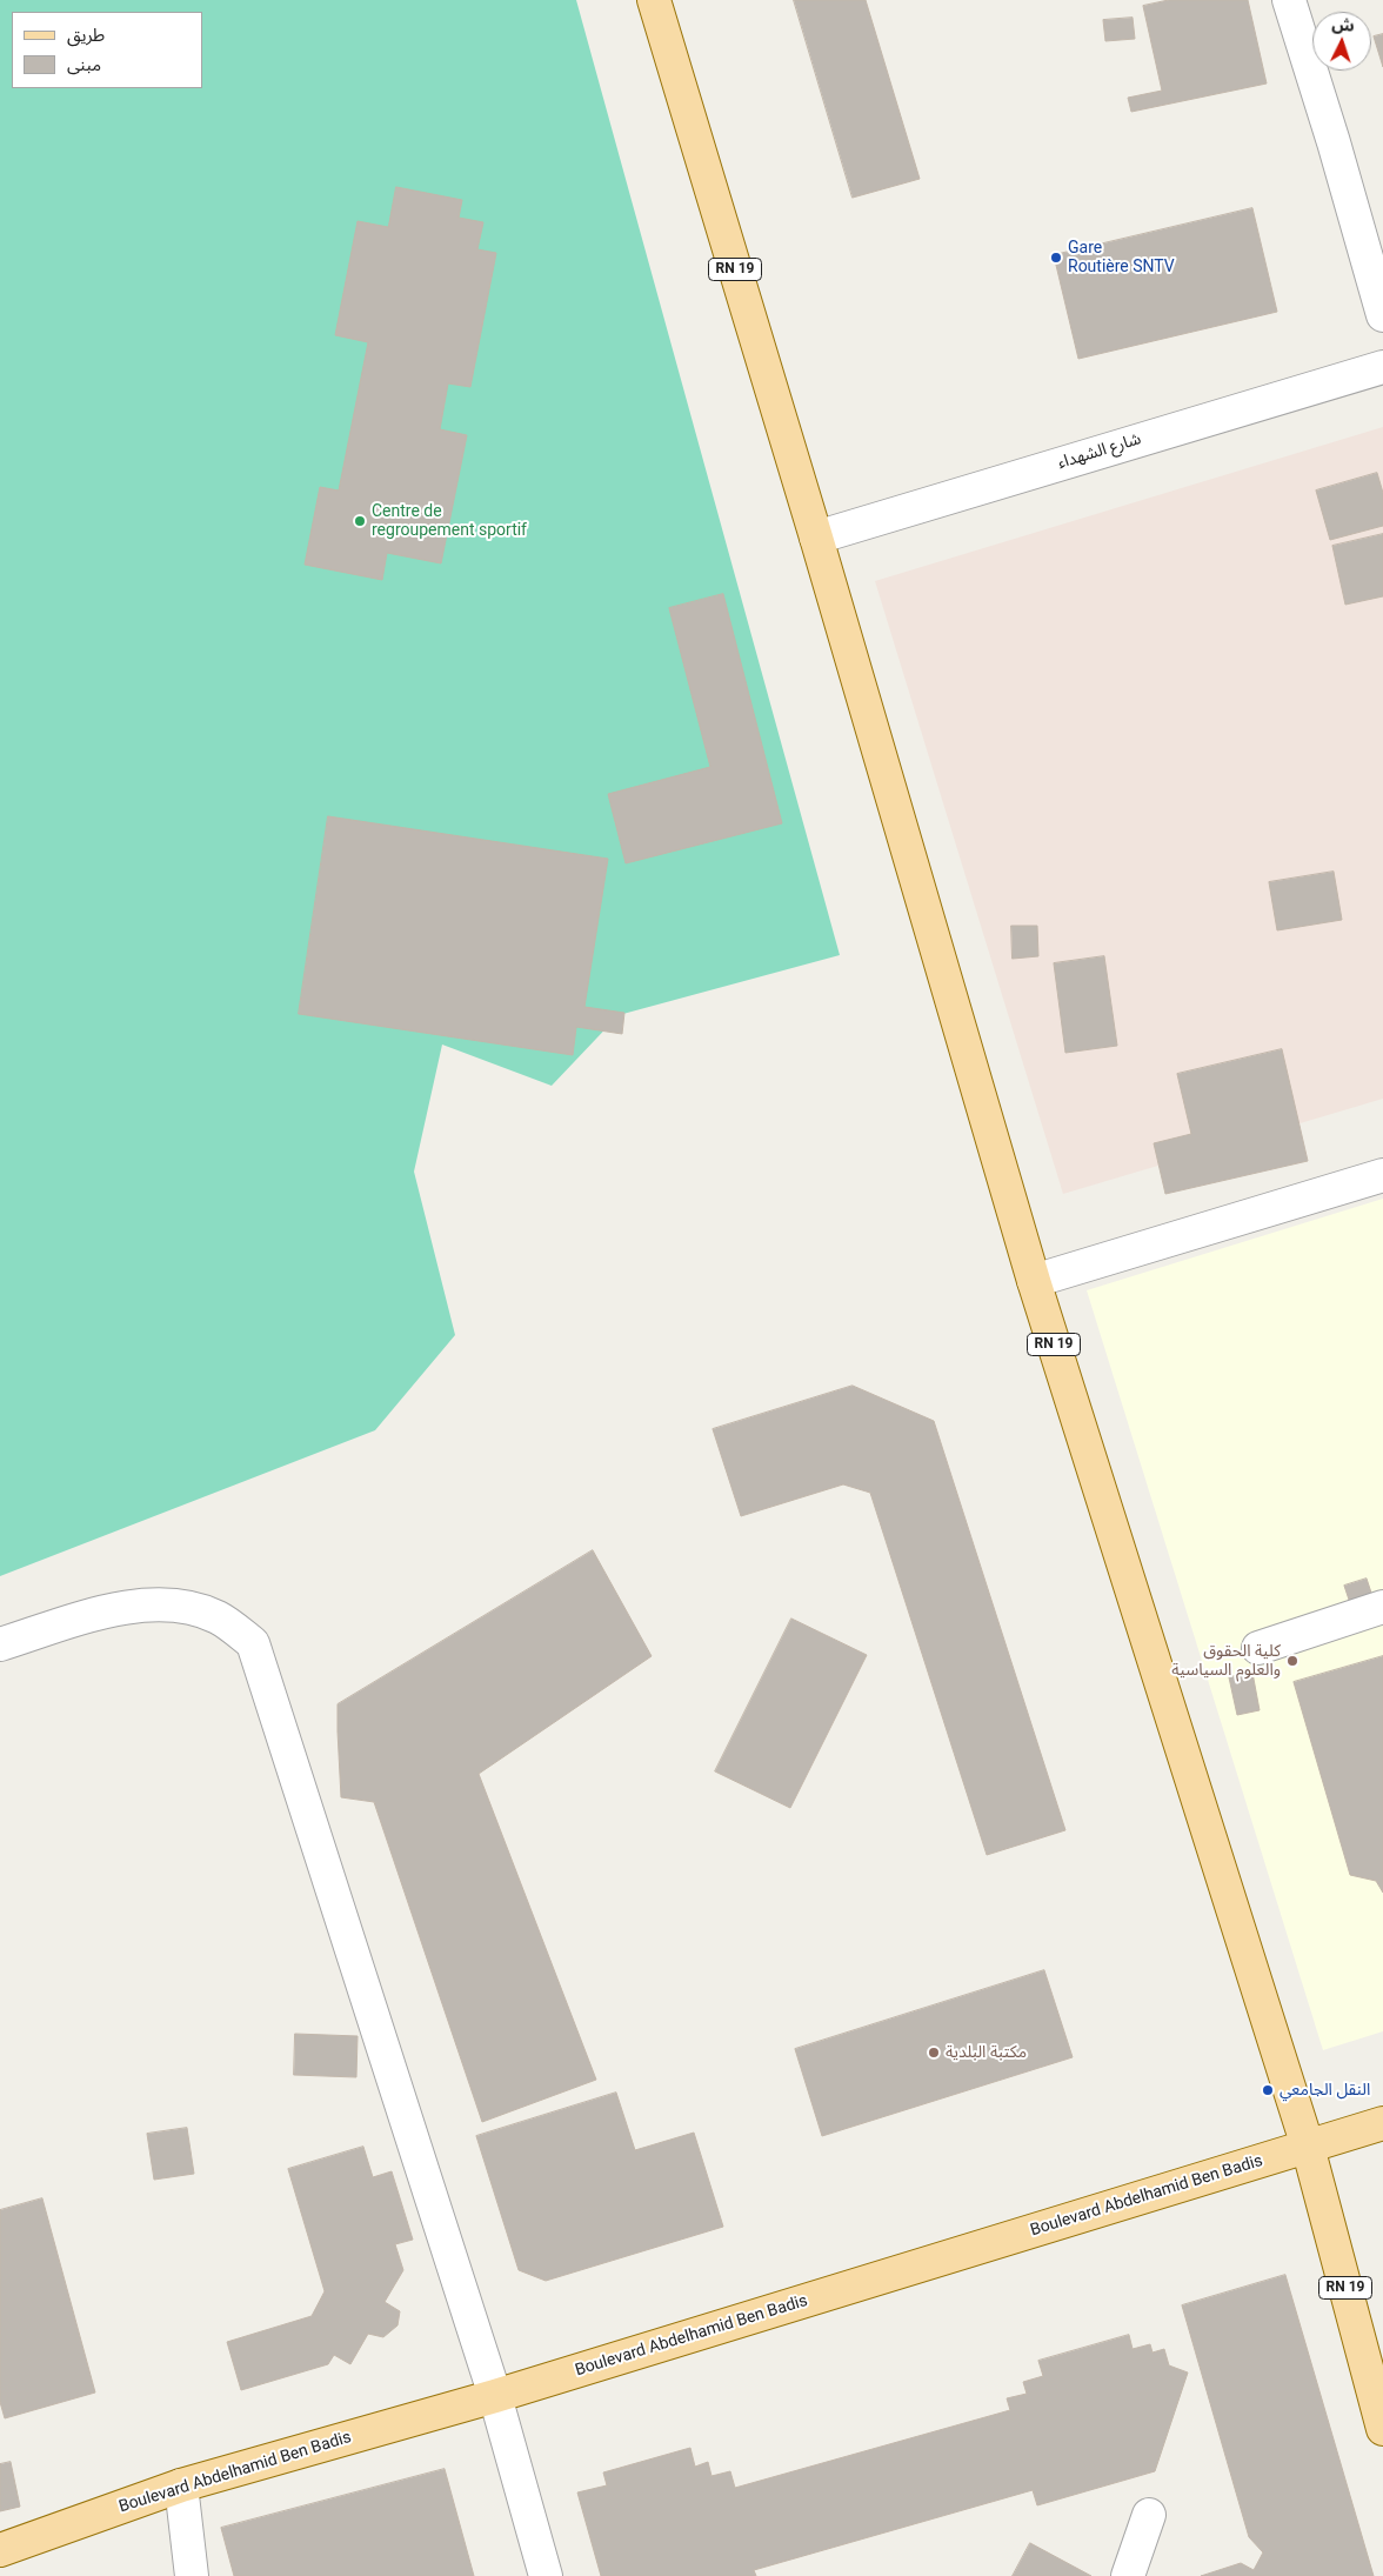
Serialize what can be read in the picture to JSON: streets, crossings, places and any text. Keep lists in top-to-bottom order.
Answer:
{
  "streets": {
    "main road": ["RN 19", "Boulevard Abdelhamid Ben Badis"],
    "street": ["شارع الشهداء"]
  },
  "crossings": [
    ["RN 19", "شارع الشهداء"],
    ["RN 19", "Boulevard Abdelhamid Ben Badis"]
  ],
  "places": [
    "Gare Routière SNTV",
    "Centre de regroupement sportif",
    "كلية الحقوق والعلوم السياسية",
    "مكتبة البلدية",
    "النقل الجامعي"
  ],
  "legend": ["طريق", "مبنى"],
  "north": "top"
}
